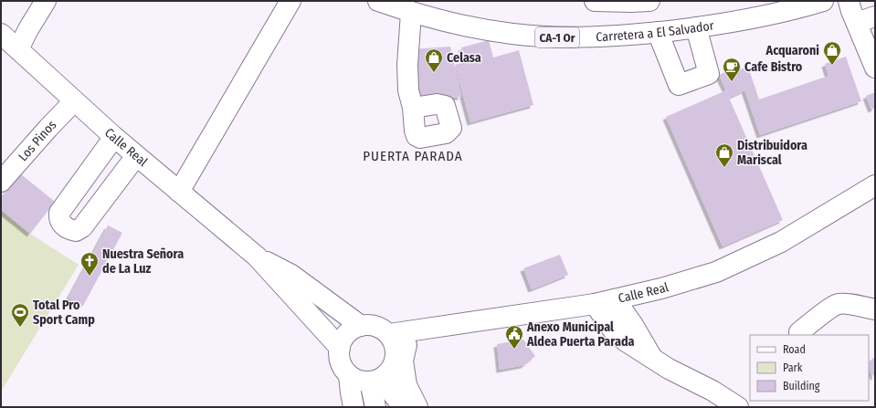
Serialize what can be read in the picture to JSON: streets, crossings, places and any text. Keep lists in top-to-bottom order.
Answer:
{
  "streets": {
    "main road": [
      "Carretera a El Salvador",
      "CA-1 Or",
      "Los Pinos",
      "Calle Real"
    ]
  },
  "crossings": [
    ["Los Pinos", "Calle Real"]
  ],
  "districts": ["PUERTA PARADA"],
  "places": {
    "shop": ["Acquaroni", "Celasa", "Distribuidora Mariscal"],
    "cafe": ["Cafe Bistro"],
    "church": ["Nuestra Señora de La Luz"],
    "sports": ["Total Pro Sport Camp"],
    "public building": ["Anexo Municipal Aldea Puerta Parada"]
  },
  "legend": ["Road", "Park", "Building"]
}
